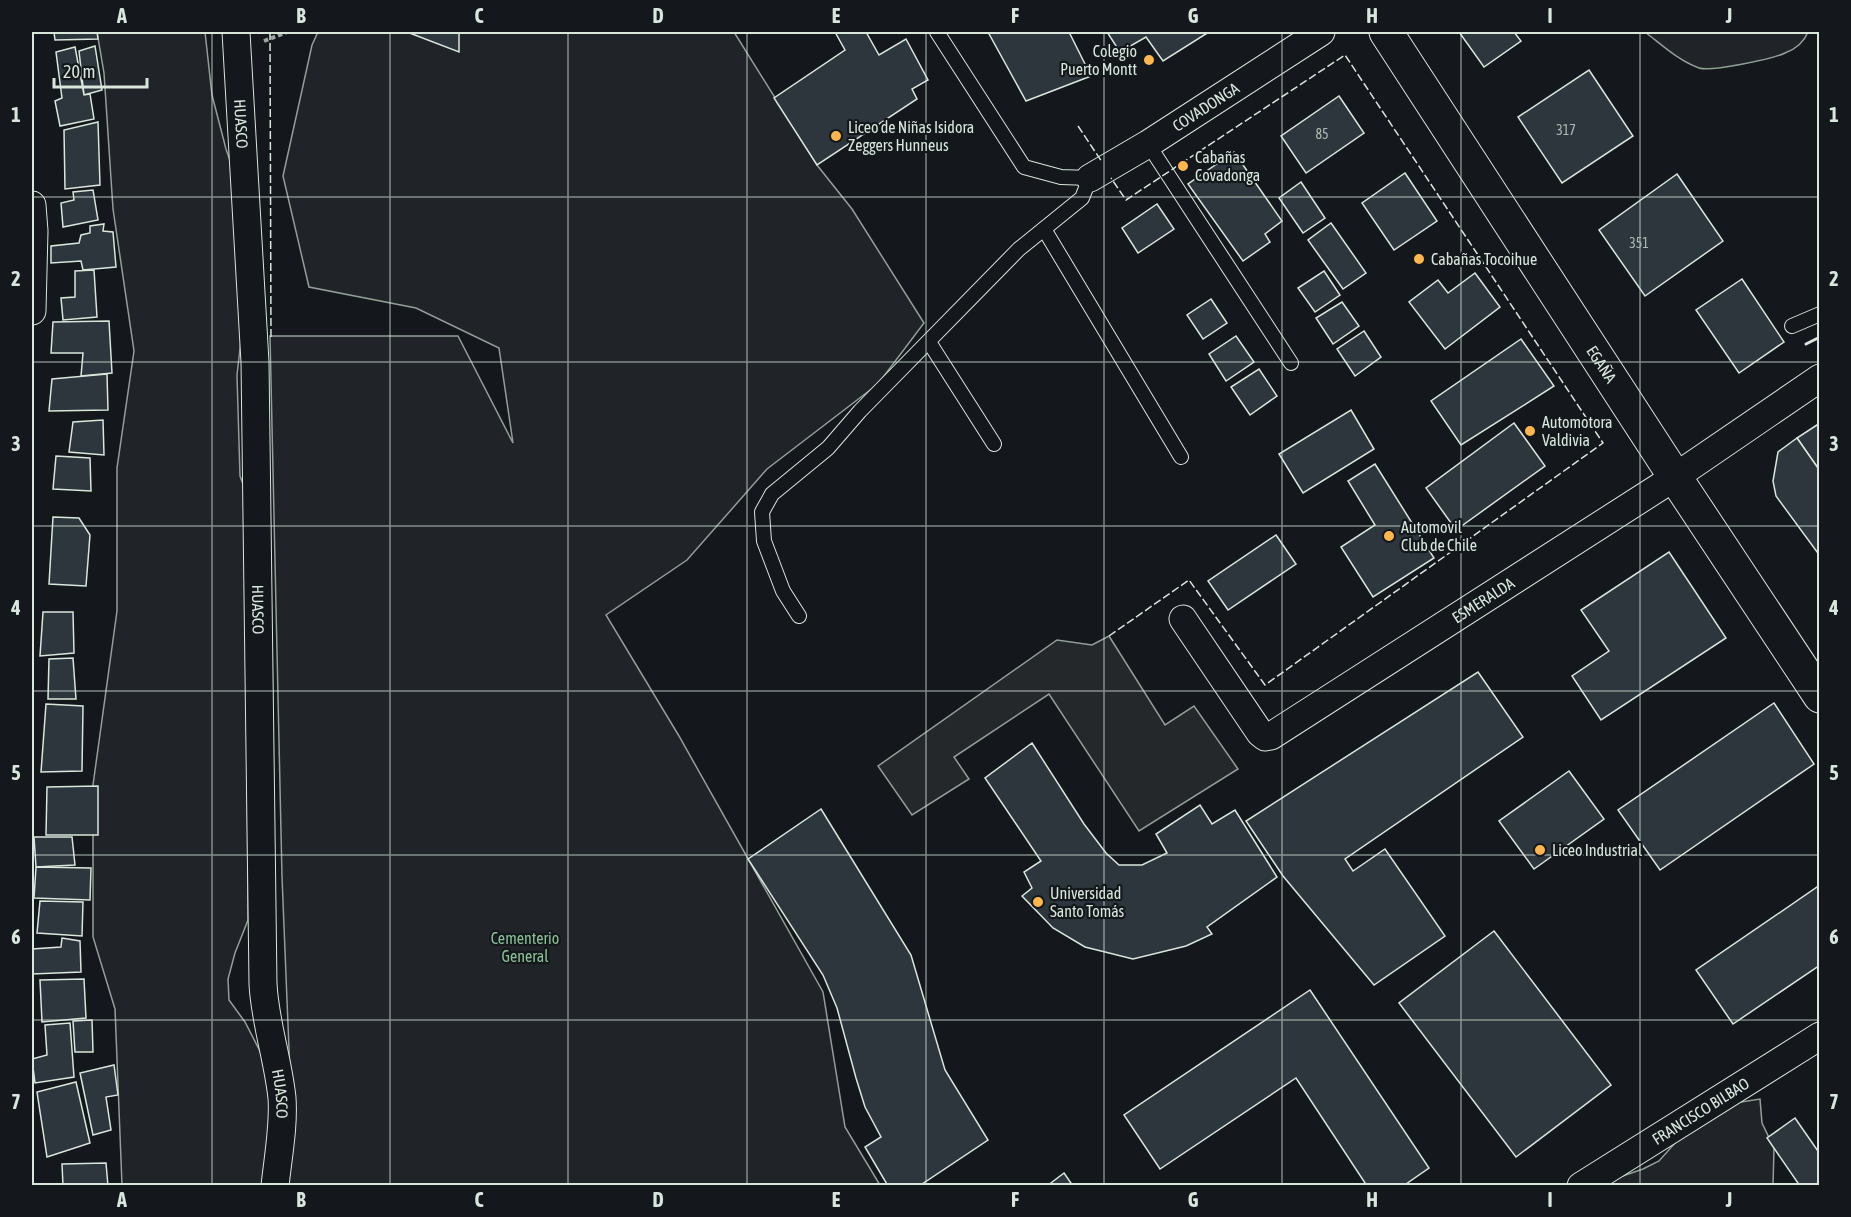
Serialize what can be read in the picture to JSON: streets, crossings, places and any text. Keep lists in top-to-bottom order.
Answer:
{
  "streets": {
    "main road": ["EGAÑA"],
    "street": [
      "COVADONGA",
      "HUASCO",
      "ESMERALDA",
      "FRANCISCO BILBAO"
    ]
  },
  "crossings": [
    ["EGAÑA", "ESMERALDA"]
  ],
  "parks": ["Cementerio General"],
  "places": [
    "Colegio Puerto Montt",
    "Liceo de Niñas Isidora Zeggers Hunneus",
    "Cabañas Covadonga",
    "Cabañas Tocoihue",
    "Automotora Valdivia",
    "Automovil Club de Chile",
    "Liceo Industrial",
    "Universidad Santo Tomás"
  ],
  "house_numbers": ["317", "85", "351"],
  "scale_bar": "20 m",
  "grid": {
    "columns": [
      "A",
      "B",
      "C",
      "D",
      "E",
      "F",
      "G",
      "H",
      "I",
      "J"
    ],
    "rows": [
      "1",
      "2",
      "3",
      "4",
      "5",
      "6",
      "7"
    ]
  }
}
